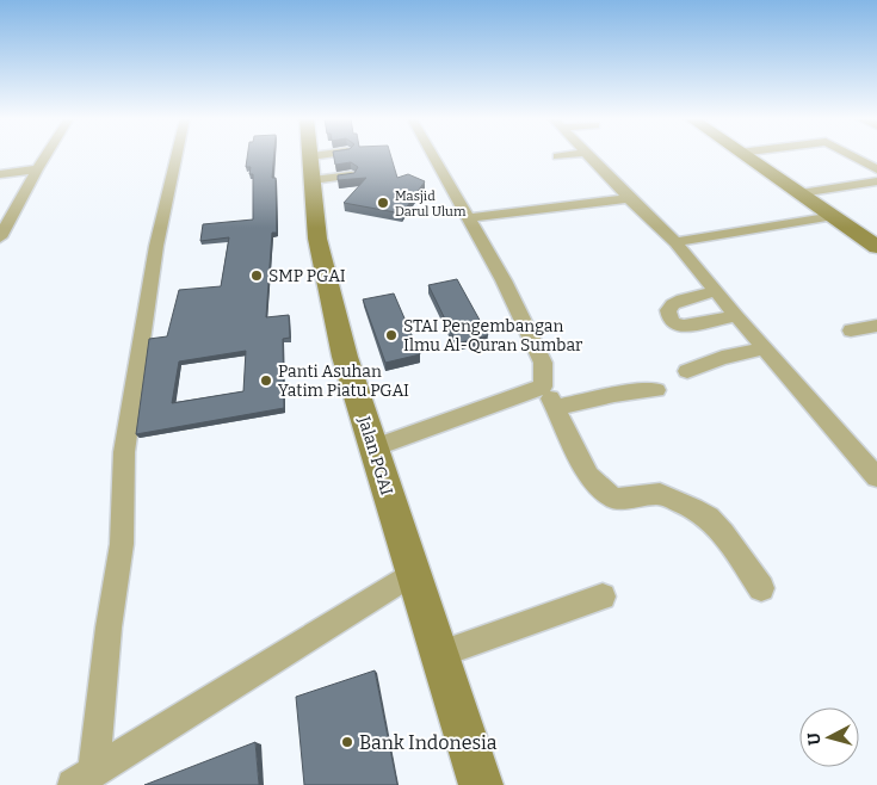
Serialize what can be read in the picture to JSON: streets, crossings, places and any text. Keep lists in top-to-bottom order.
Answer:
{
  "streets": {
    "street": ["Jalan PGAI"]
  },
  "places": [
    "Masjid Darul Ulum",
    "SMP PGAI",
    "STAI Pengembangan Ilmu Al-Quran Sumbar",
    "Panti Asuhan Yatim Piatu PGAI",
    "Bank Indonesia"
  ],
  "north": "left"
}
